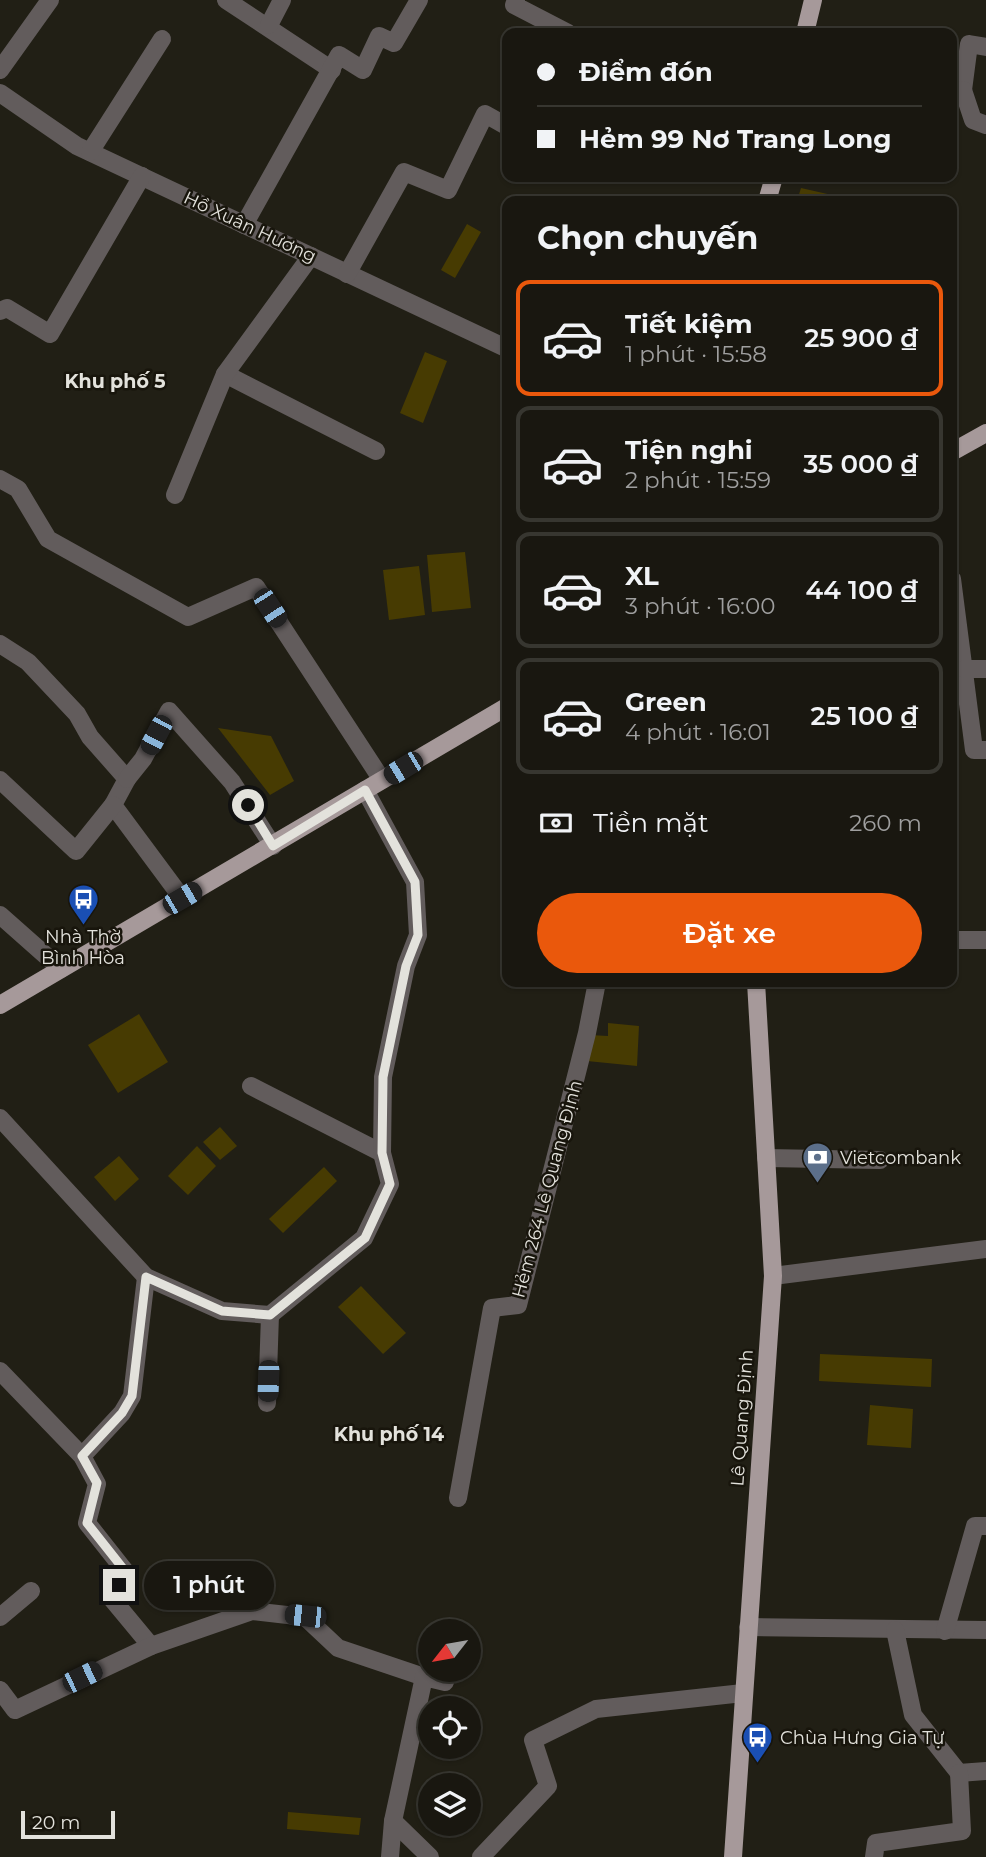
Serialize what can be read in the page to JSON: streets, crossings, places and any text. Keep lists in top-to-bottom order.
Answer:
{
  "streets": {
    "main road": ["Lê Quang Định"],
    "street": ["Hồ Xuân Hương", "Hẻm 264 Lê Quang Định"]
  },
  "districts": ["Khu phố 5", "Khu phố 14"],
  "places": {
    "bus stop": ["Nhà Thờ Bình Hòa", "Chùa Hưng Gia Tự"],
    "bank": ["Vietcombank"]
  },
  "scale_bar": "20 m",
  "north": "bottom left",
  "page": {
    "banner": ["Điểm đón", "Hẻm 99 Nơ Trang Long"],
    "heading": "Chọn chuyến",
    "list": [
      {
        "name": "Tiết kiệm",
        "note": "1 phút · 15:58",
        "value": "25 900 ₫"
      },
      {
        "name": "Tiện nghi",
        "note": "2 phút · 15:59",
        "value": "35 000 ₫"
      },
      {
        "name": "XL",
        "note": "3 phút · 16:00",
        "value": "44 100 ₫"
      },
      {
        "name": "Green",
        "note": "4 phút · 16:01",
        "value": "25 100 ₫"
      }
    ],
    "pay": ["Tiền mặt", "260 m"],
    "buttons": "Đặt xe",
    "bubble": "1 phút",
    "scale": "20 m"
  }
}
